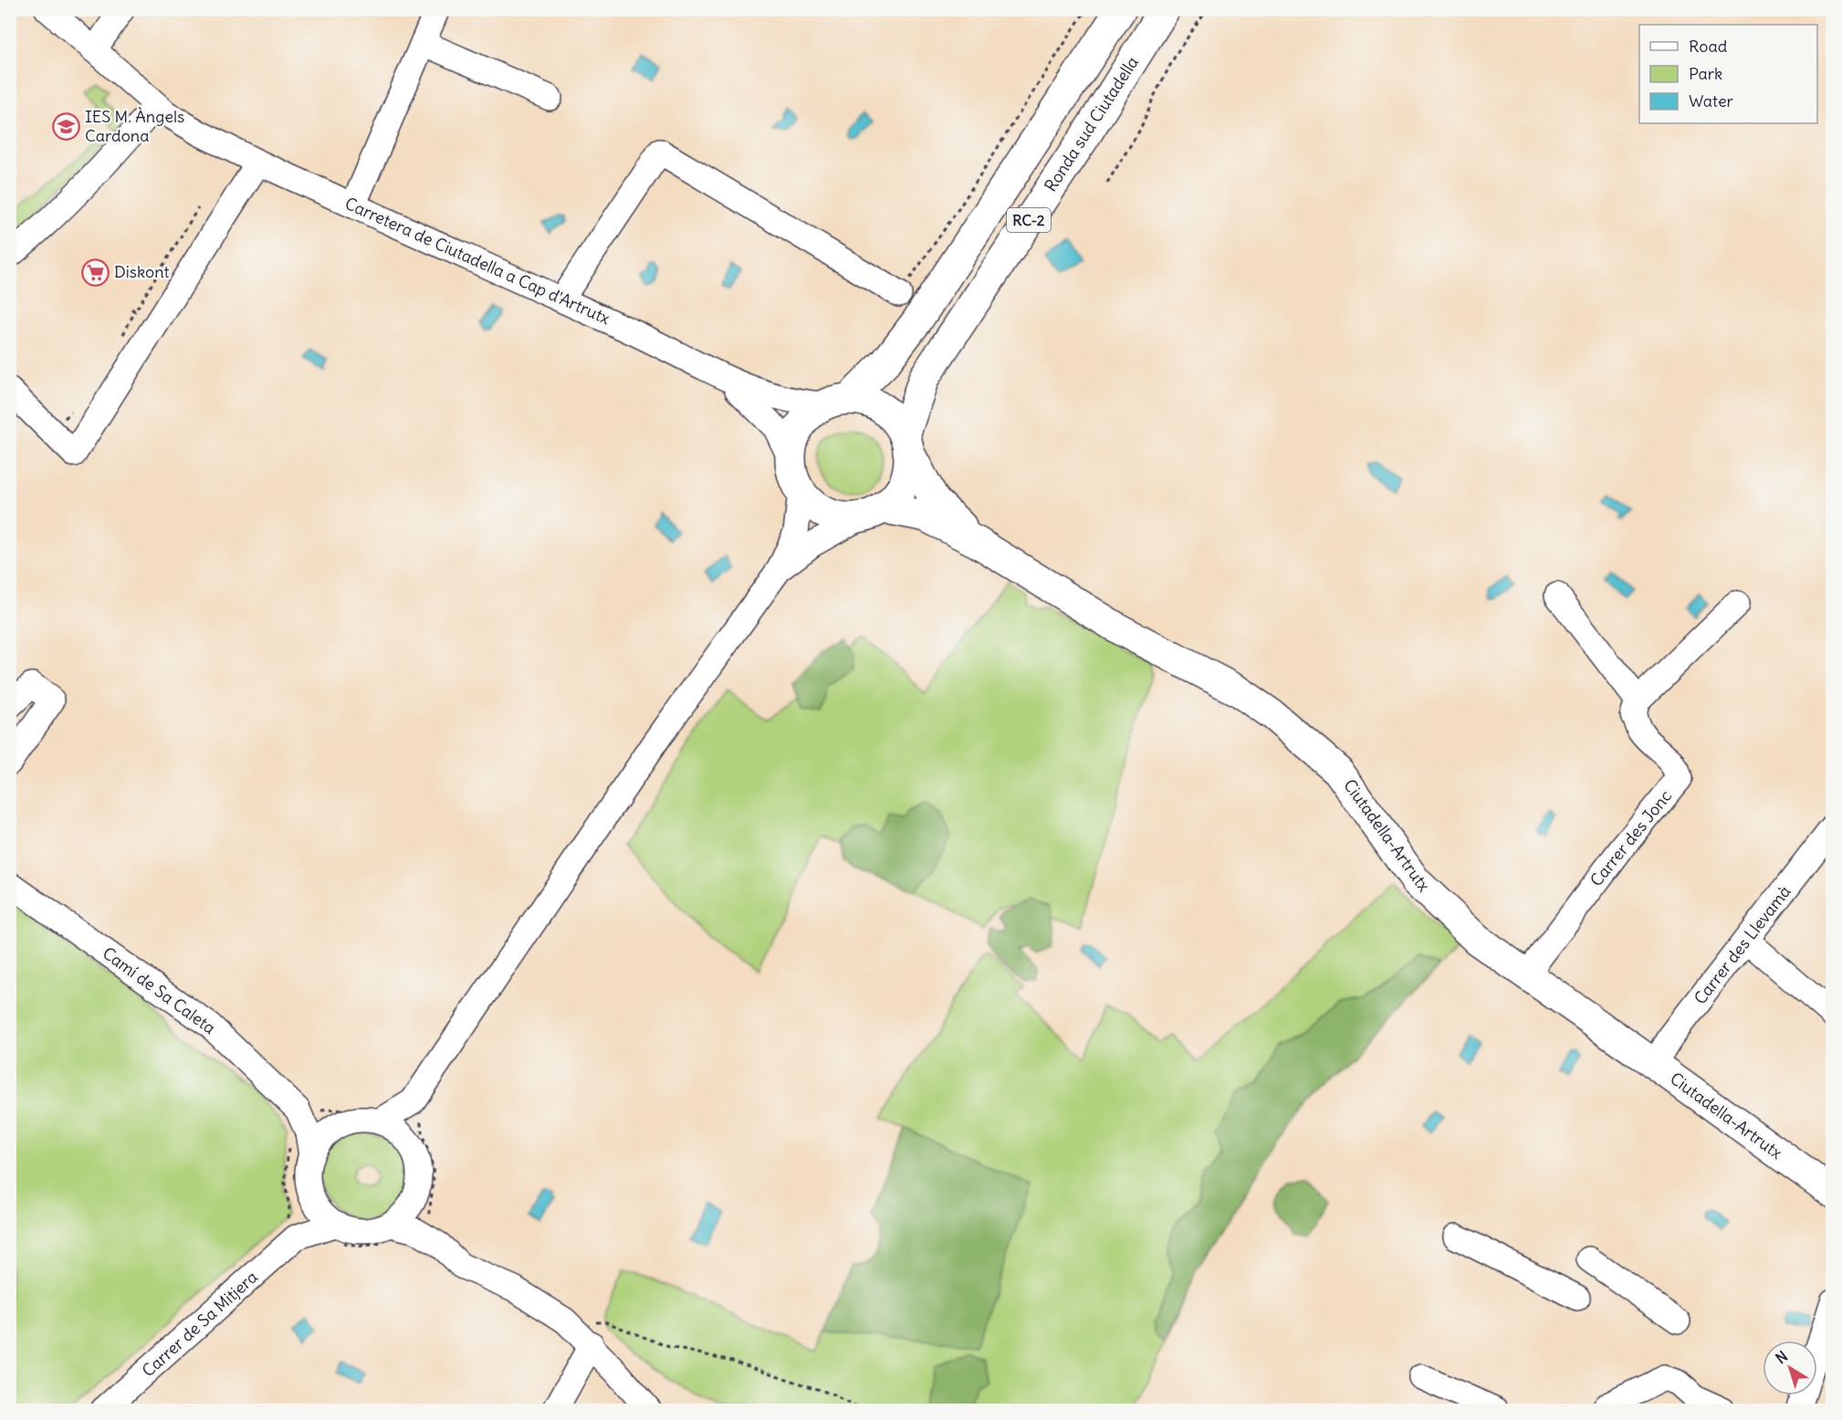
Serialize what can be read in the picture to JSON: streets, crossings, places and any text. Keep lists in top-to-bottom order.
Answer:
{
  "streets": {
    "main road": ["Ronda sud Ciutadella", "RC-2", "Ciutadella-Artrutx"],
    "street": [
      "Carretera de Ciutadella a Cap d'Artrutx",
      "Carrer des Jonc",
      "Carrer des Llevamà",
      "Camí de Sa Caleta",
      "Carrer de Sa Mitjera"
    ]
  },
  "crossings": [
    ["Ronda sud Ciutadella", "RC-2"],
    ["Ronda sud Ciutadella", "Carretera de Ciutadella a Cap d'Artrutx"],
    ["Ronda sud Ciutadella", "Ciutadella-Artrutx"],
    ["RC-2", "Carretera de Ciutadella a Cap d'Artrutx"],
    ["RC-2", "Ciutadella-Artrutx"],
    ["Carretera de Ciutadella a Cap d'Artrutx", "Ciutadella-Artrutx"],
    ["Ciutadella-Artrutx", "Carrer des Jonc"],
    ["Ciutadella-Artrutx", "Carrer des Llevamà"],
    ["Camí de Sa Caleta", "Carrer de Sa Mitjera"]
  ],
  "places": {
    "school or university": ["IES M. Àngels Cardona"],
    "supermarket": ["Diskont"]
  },
  "legend": ["Road", "Park", "Water"],
  "north": "top left"
}
